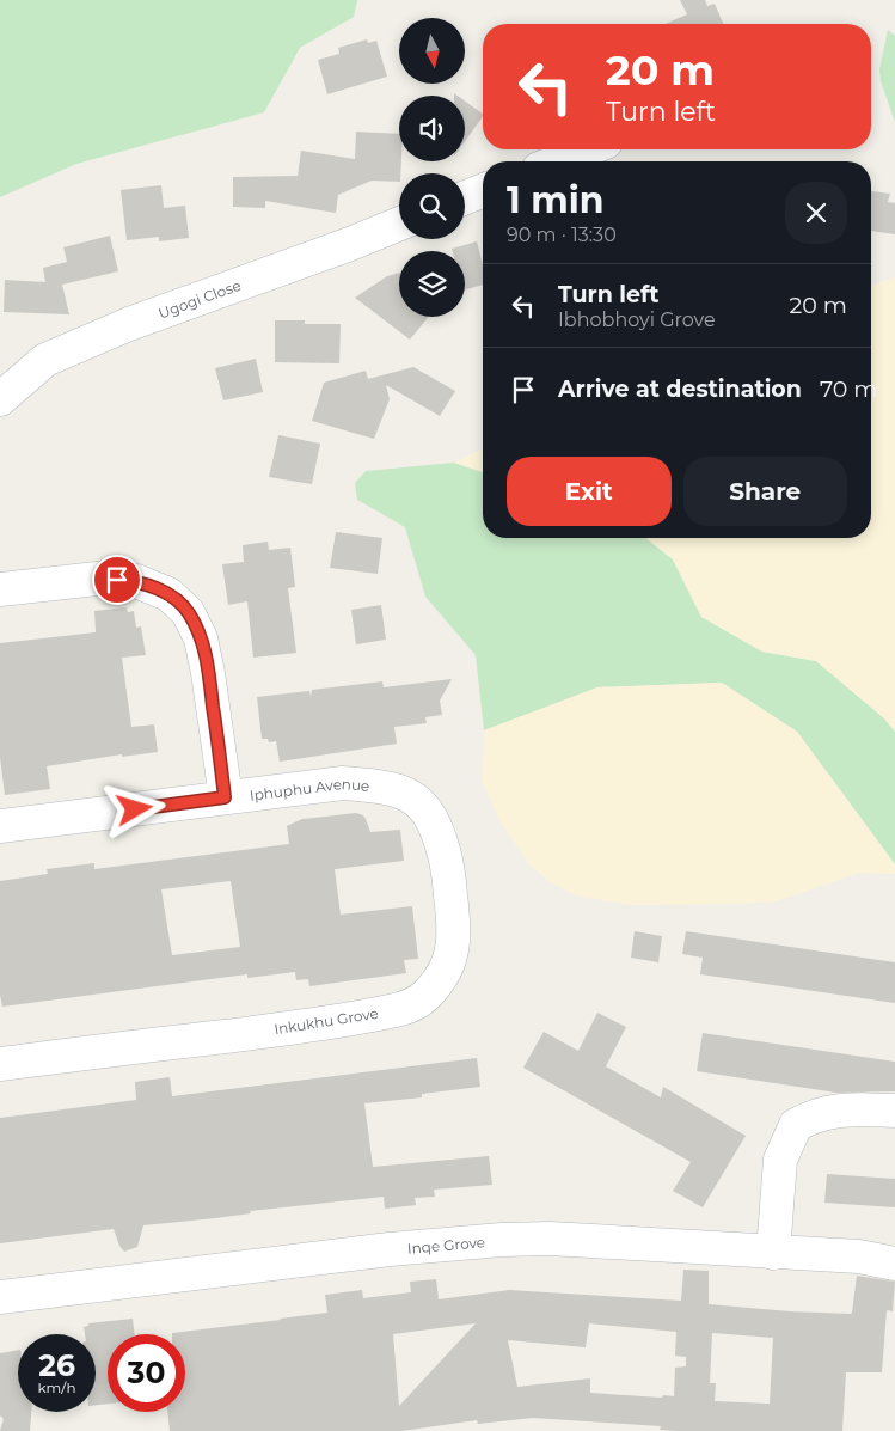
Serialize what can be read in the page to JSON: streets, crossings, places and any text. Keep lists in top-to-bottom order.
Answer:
{
  "streets": {
    "street": [
      "Ugogi Close",
      "Iphuphu Avenue",
      "Inkukhu Grove",
      "Inqe Grove"
    ]
  },
  "crossings": [
    ["Iphuphu Avenue", "Inkukhu Grove"]
  ],
  "north": "bottom",
  "page": {
    "turn": ["20 m", "Turn left"],
    "heading": ["1 min", "90 m · 13:30"],
    "list": [
      {
        "name": "Turn left",
        "note": "Ibhobhoyi Grove",
        "value": "20 m"
      },
      {
        "name": "Arrive at destination",
        "value": "70 m"
      }
    ],
    "buttons": ["Exit", "Share"],
    "speed": "26 km/h",
    "limit": "30"
  }
}
